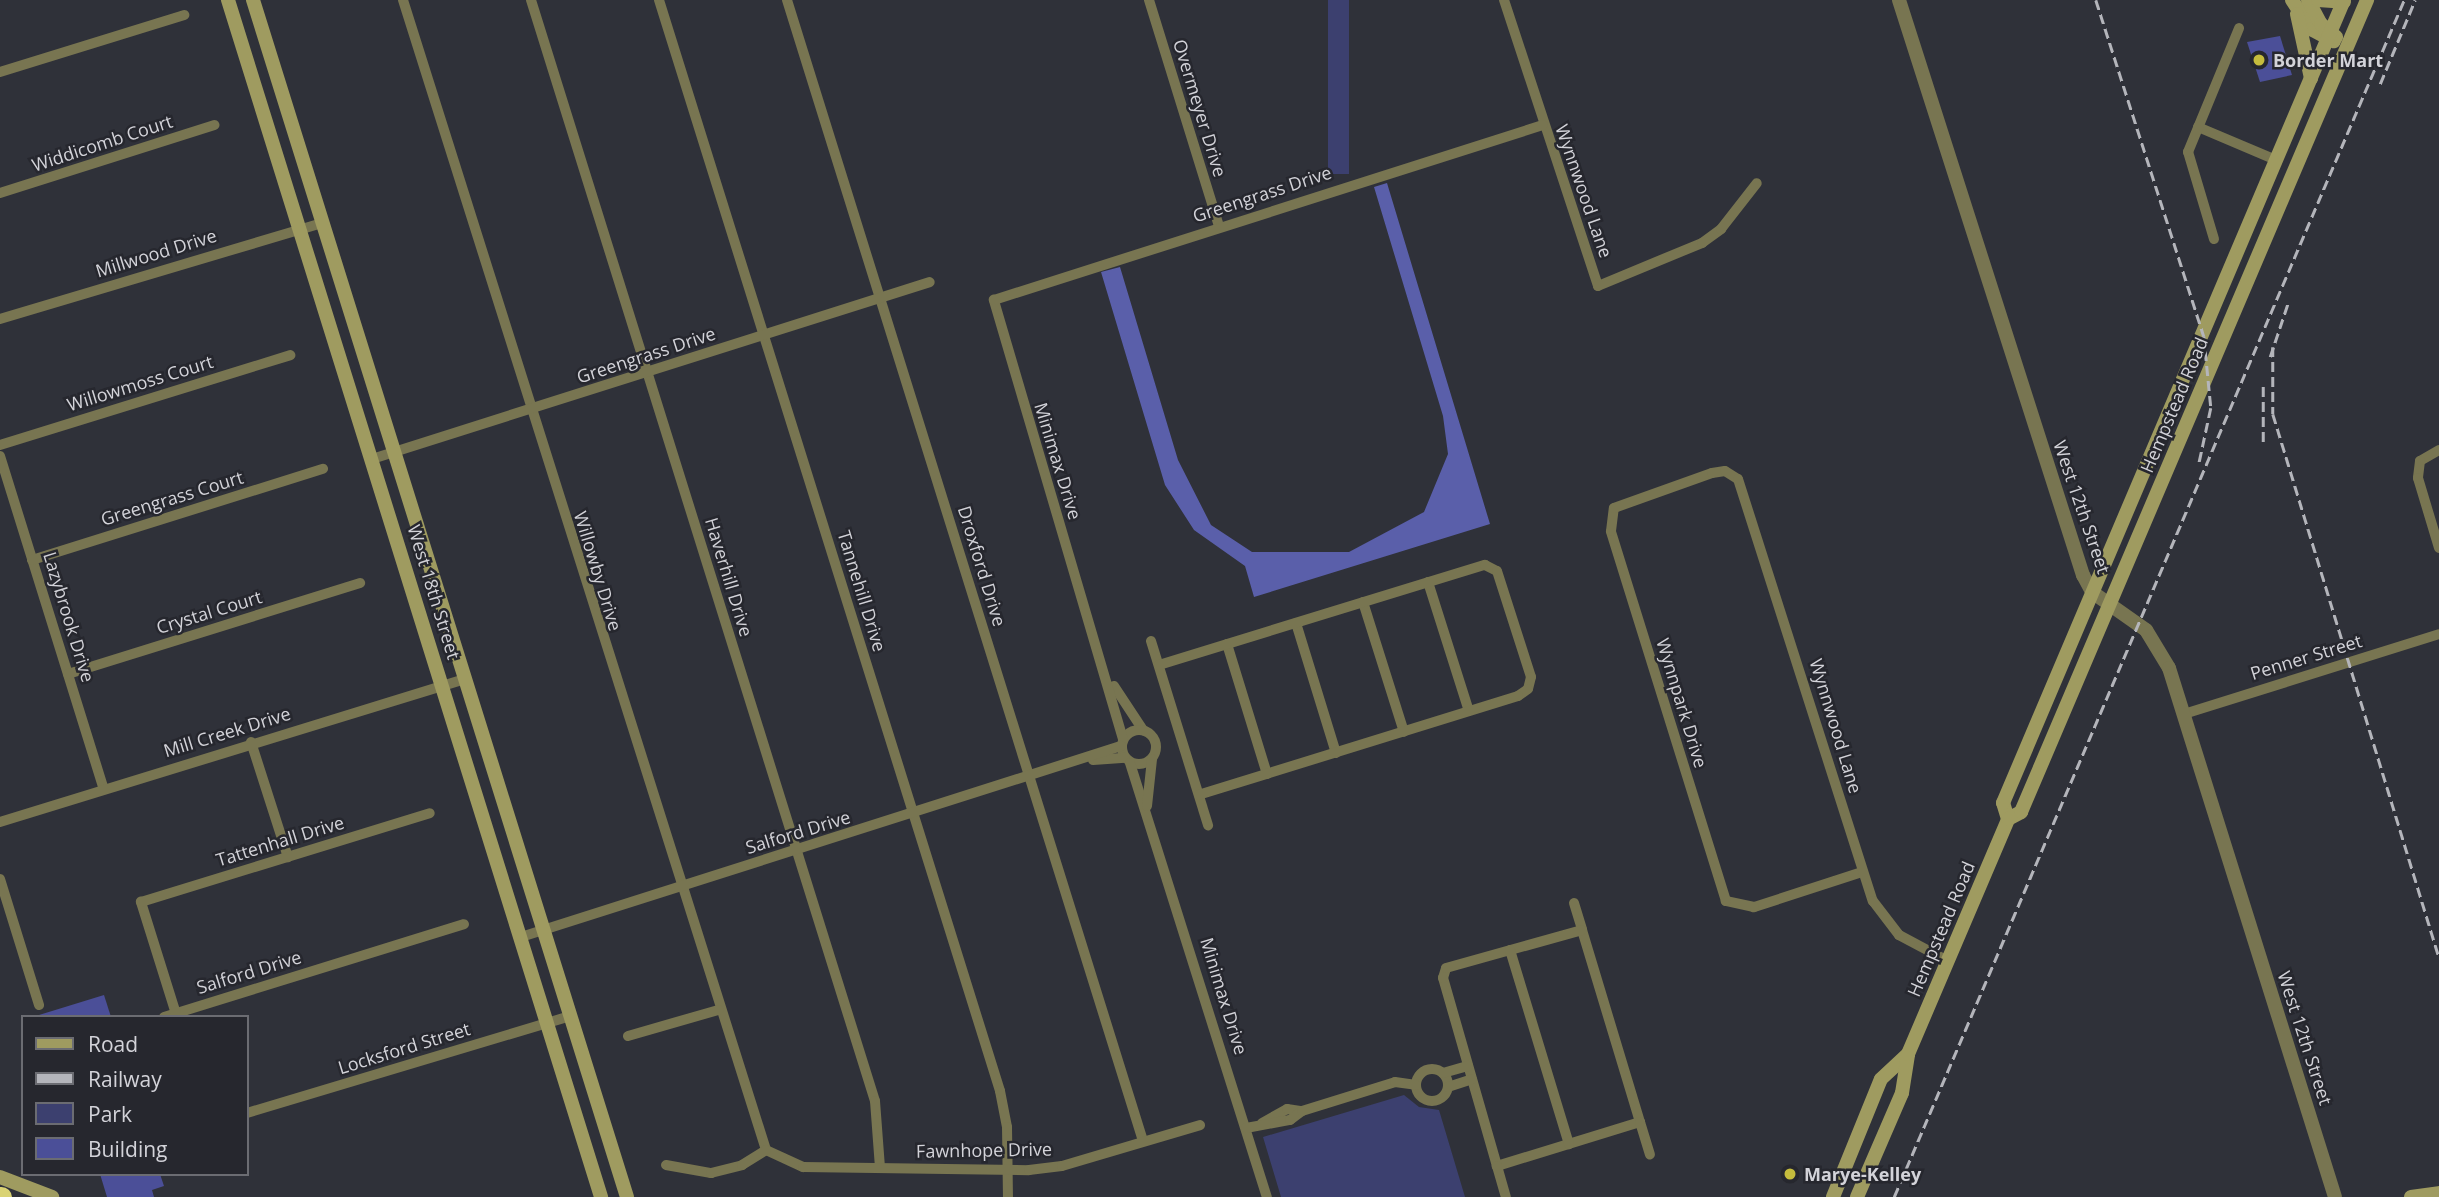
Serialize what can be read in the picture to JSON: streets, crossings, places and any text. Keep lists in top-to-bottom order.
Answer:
{
  "streets": {
    "main road": ["Hempstead Road", "West 18th Street"],
    "street": [
      "Overmeyer Drive",
      "Widdicomb Court",
      "Wynnwood Lane",
      "Greengrass Drive",
      "Millwood Drive",
      "Willowmoss Court",
      "Minimax Drive",
      "Greengrass Court",
      "West 12th Street",
      "Droxford Drive",
      "Willowby Drive",
      "Haverhill Drive",
      "Tannehill Drive",
      "Crystal Court",
      "Lazybrook Drive",
      "Penner Street",
      "Wynnpark Drive",
      "Mill Creek Drive",
      "Salford Drive",
      "Tattenhall Drive",
      "Locksford Street",
      "Fawnhope Drive"
    ]
  },
  "crossings": [
    ["Overmeyer Drive", "Greengrass Drive"],
    ["Wynnwood Lane", "Greengrass Drive"],
    ["Wynnwood Lane", "Hempstead Road"],
    ["Wynnwood Lane", "Wynnpark Drive"],
    ["Greengrass Drive", "Minimax Drive"],
    ["Greengrass Drive", "Droxford Drive"],
    ["Greengrass Drive", "Willowby Drive"],
    ["Greengrass Drive", "Haverhill Drive"],
    ["Greengrass Drive", "Tannehill Drive"],
    ["Greengrass Drive", "West 18th Street"],
    ["Millwood Drive", "West 18th Street"],
    ["Hempstead Road", "West 12th Street"],
    ["Minimax Drive", "Salford Drive"],
    ["Greengrass Court", "Lazybrook Drive"],
    ["West 12th Street", "Penner Street"],
    ["Droxford Drive", "Salford Drive"],
    ["Droxford Drive", "Fawnhope Drive"],
    ["Willowby Drive", "Salford Drive"],
    ["Willowby Drive", "Fawnhope Drive"],
    ["Haverhill Drive", "Salford Drive"],
    ["Haverhill Drive", "Fawnhope Drive"],
    ["Tannehill Drive", "Salford Drive"],
    ["Tannehill Drive", "Fawnhope Drive"],
    ["West 18th Street", "Mill Creek Drive"],
    ["West 18th Street", "Salford Drive"],
    ["West 18th Street", "Locksford Street"],
    ["Crystal Court", "Lazybrook Drive"],
    ["Lazybrook Drive", "Mill Creek Drive"],
    ["Salford Drive", "Tattenhall Drive"]
  ],
  "places": ["Border Mart", "Marye-Kelley"],
  "legend": [
    "Road",
    "Railway",
    "Park",
    "Building"
  ]
}
